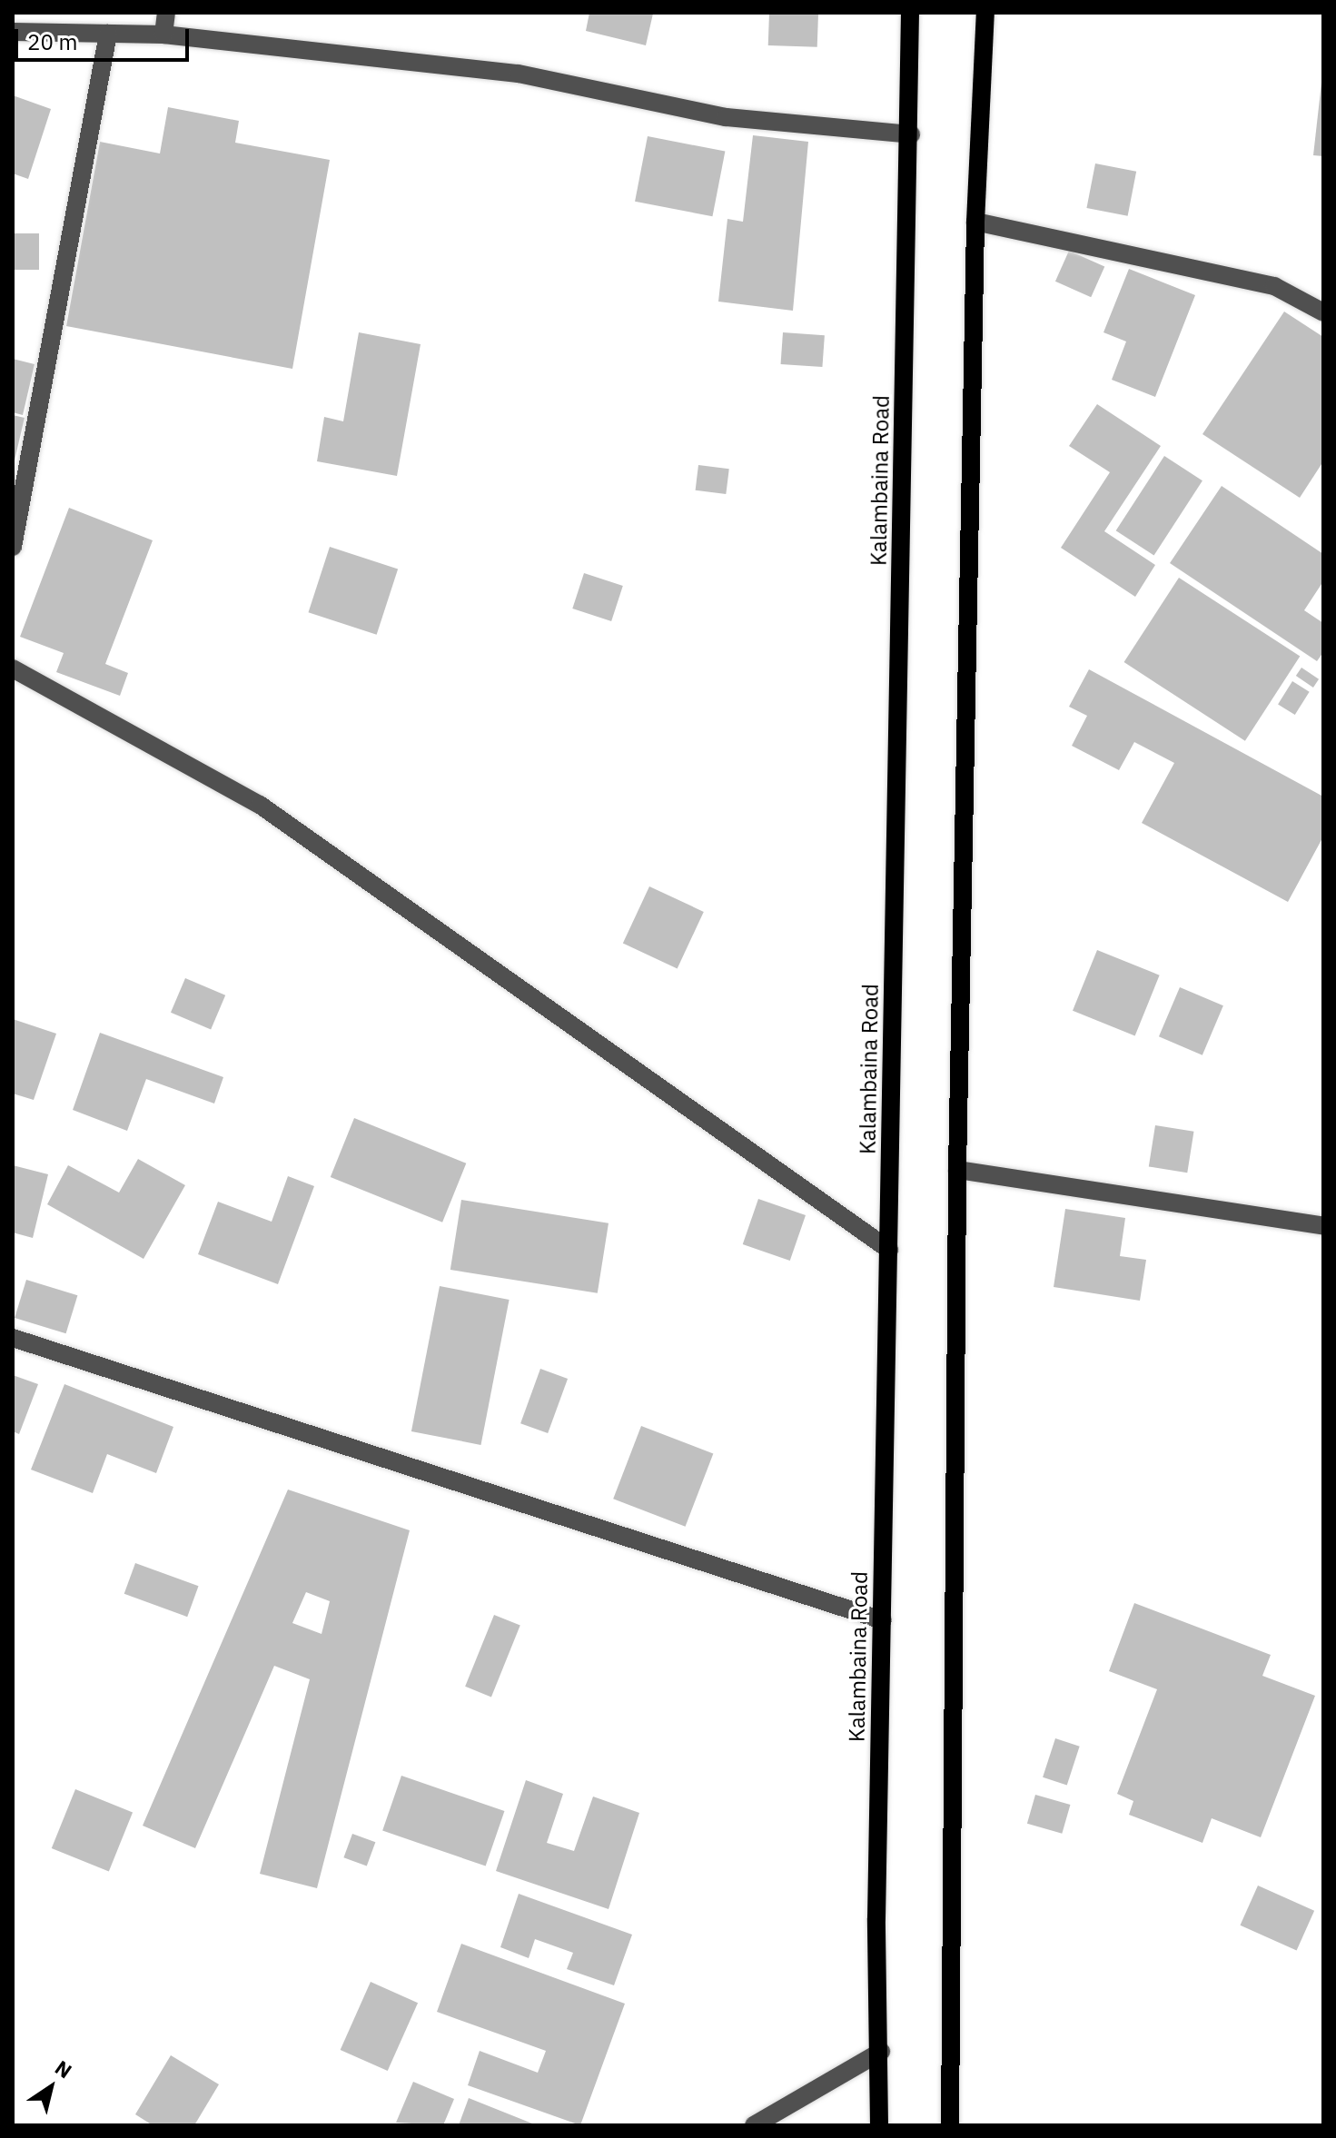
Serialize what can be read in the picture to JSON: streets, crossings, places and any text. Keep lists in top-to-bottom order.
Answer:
{
  "streets": {
    "main road": ["Kalambaina Road"]
  },
  "scale_bar": "20 m",
  "north": "top right"
}
